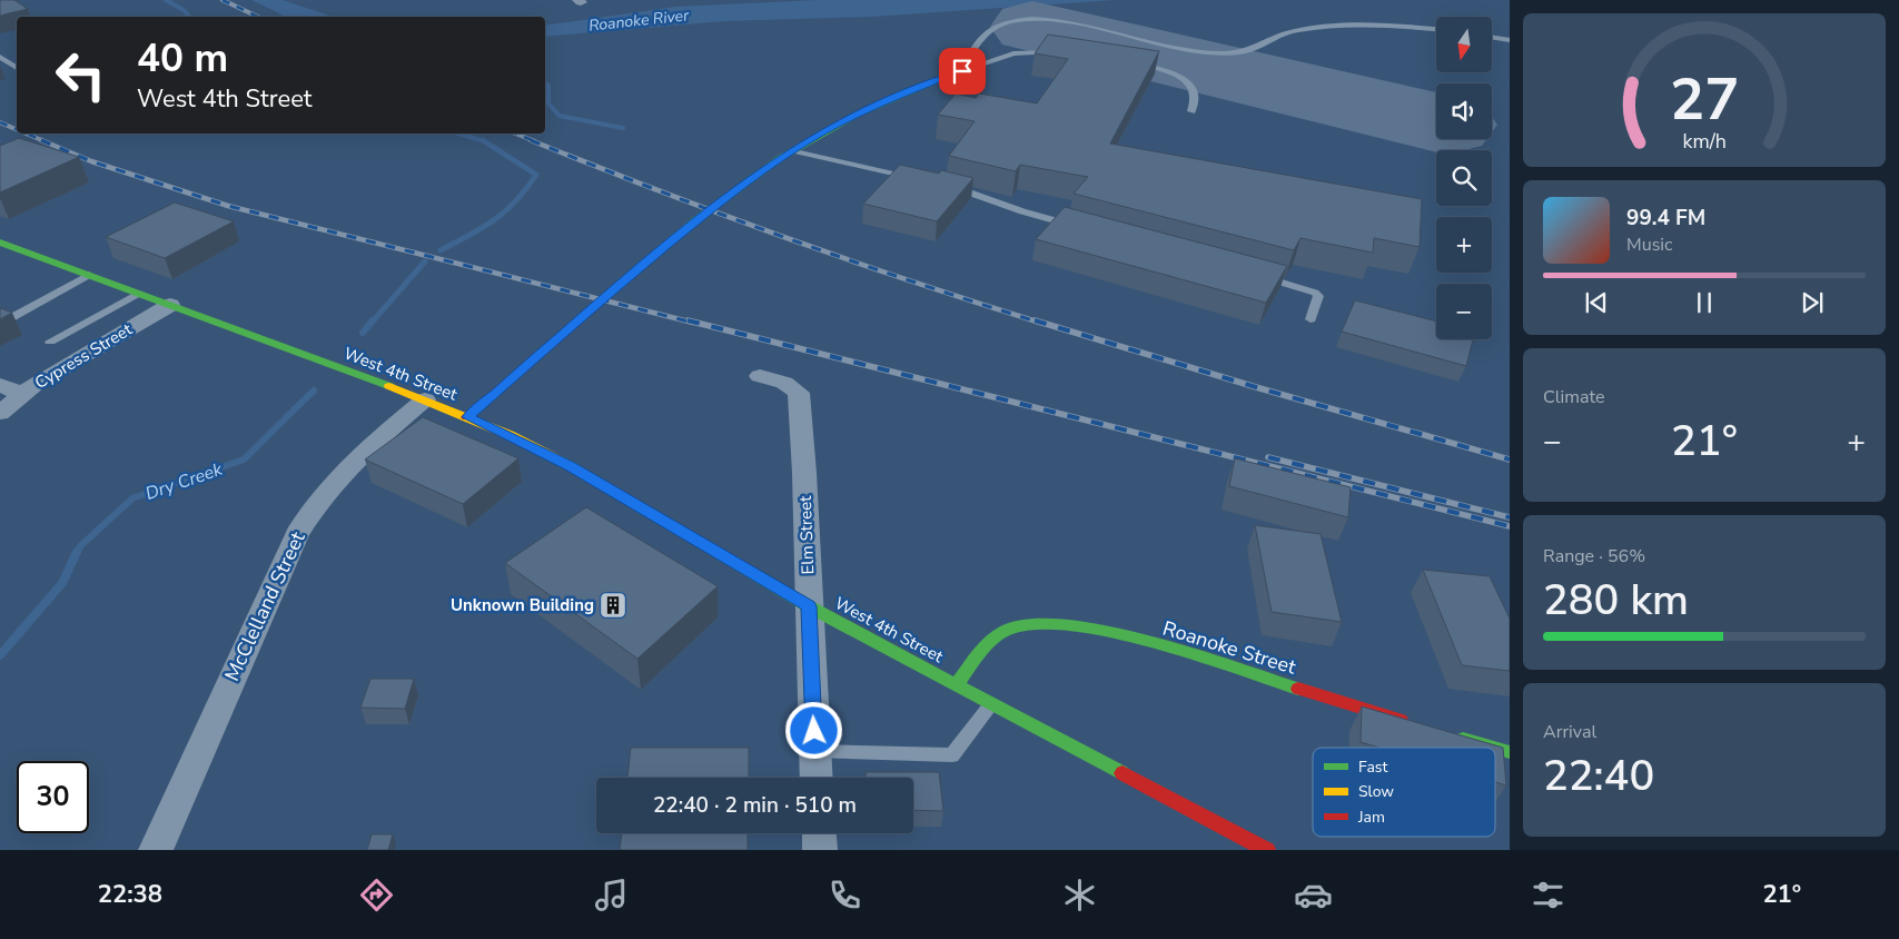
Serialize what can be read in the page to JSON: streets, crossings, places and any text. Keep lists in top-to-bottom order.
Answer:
{
  "streets": {
    "main road": ["West 4th Street", "Roanoke Street"],
    "street": ["Cypress Street", "Elm Street", "McClelland Street"]
  },
  "crossings": [
    ["Cypress Street", "West 4th Street"],
    ["West 4th Street", "Elm Street"],
    ["West 4th Street", "McClelland Street"],
    ["West 4th Street", "Roanoke Street"]
  ],
  "water": ["Roanoke River", "Dry Creek"],
  "places": {
    "building": ["Unknown Building"]
  },
  "legend": ["Fast", "Slow", "Jam"],
  "north": "bottom",
  "page": {
    "map_buttons": ["+", "−"],
    "turn": ["40 m", "West 4th Street"],
    "song": ["99.4 FM", "Music"],
    "tile": [
      "Climate",
      ["Range · 56%", "280 km"],
      ["Arrival", "22:40"]
    ],
    "heat": ["−", "21°", "+"],
    "limit": "30",
    "trip": "22:40 · 2 min · 510 m",
    "tabs": ["22:38", "21°"],
    "gauge": ["27", "km/h"]
  }
}
